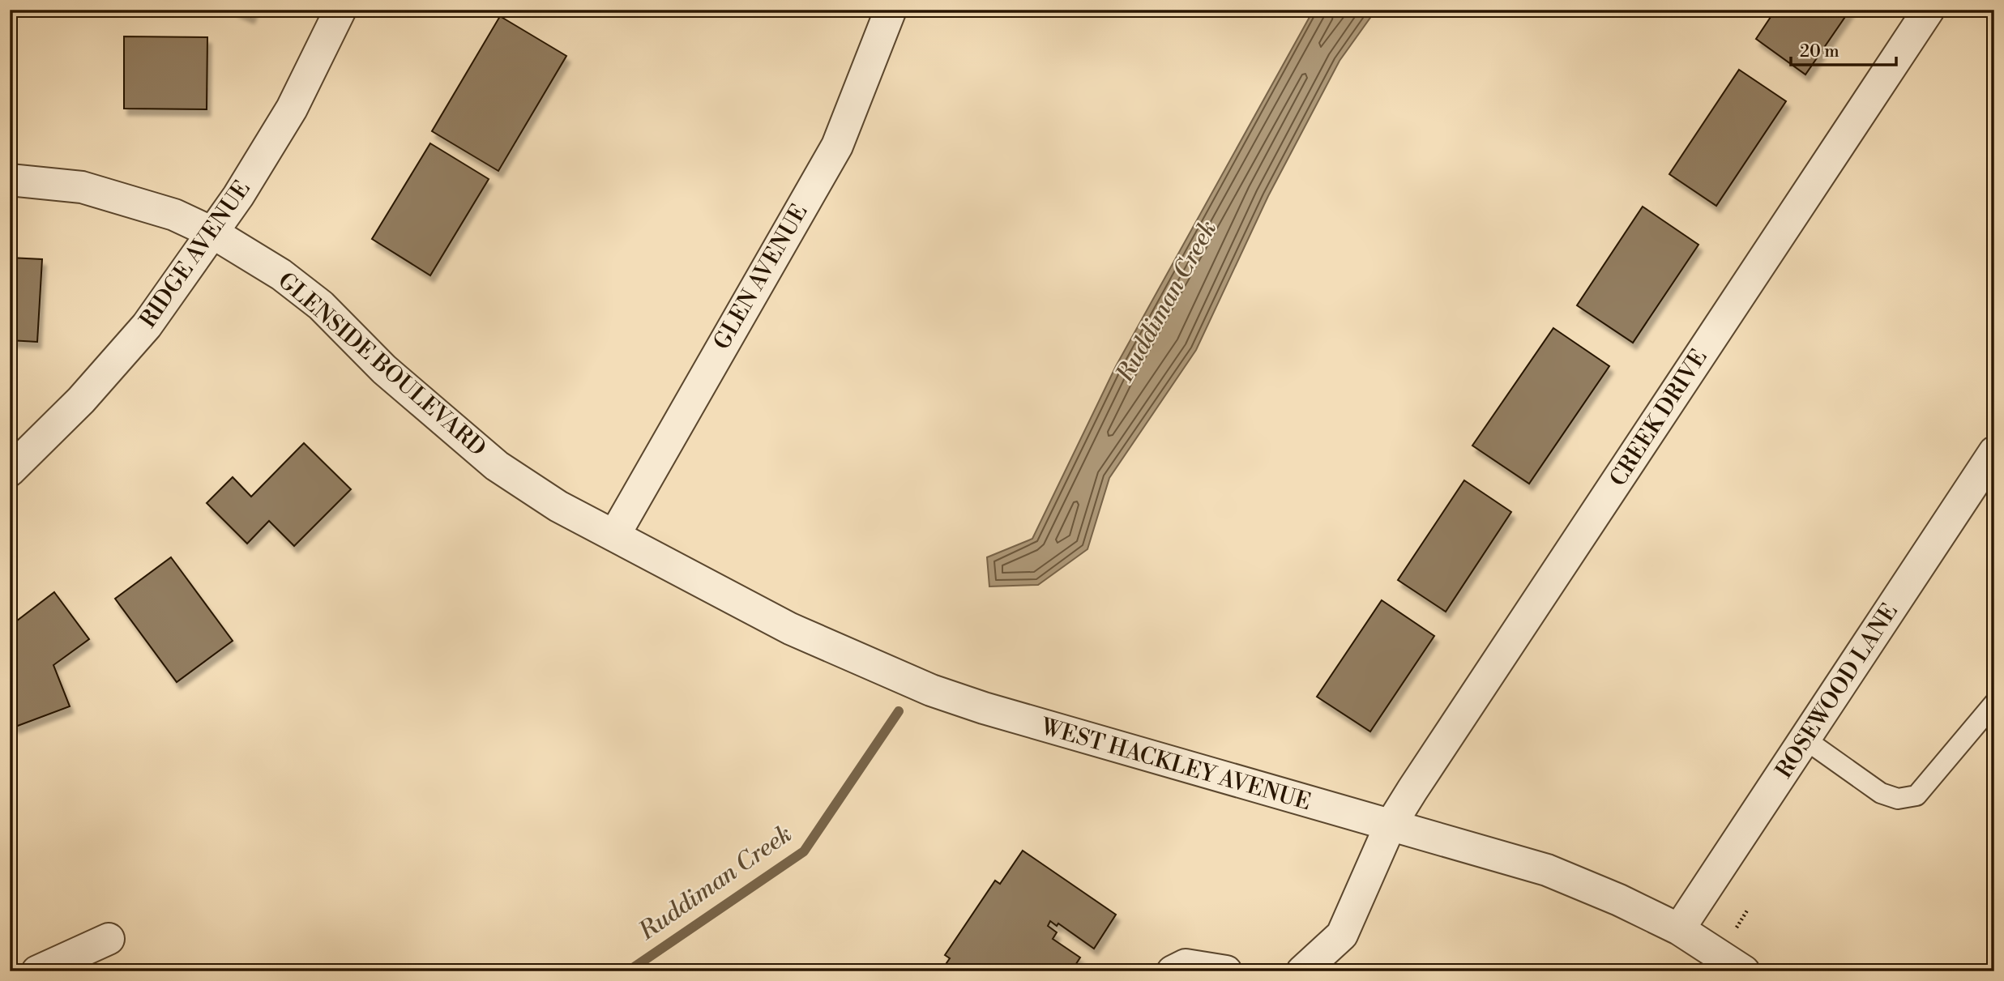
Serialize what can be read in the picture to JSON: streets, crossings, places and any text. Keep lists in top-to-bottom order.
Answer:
{
  "streets": {
    "street": [
      "RIDGE AVENUE",
      "GLEN AVENUE",
      "GLENSIDE BOULEVARD",
      "CREEK DRIVE",
      "ROSEWOOD LANE",
      "WEST HACKLEY AVENUE"
    ]
  },
  "crossings": [
    ["RIDGE AVENUE", "GLENSIDE BOULEVARD"],
    ["GLEN AVENUE", "GLENSIDE BOULEVARD"],
    ["GLEN AVENUE", "WEST HACKLEY AVENUE"],
    ["GLENSIDE BOULEVARD", "WEST HACKLEY AVENUE"],
    ["CREEK DRIVE", "WEST HACKLEY AVENUE"],
    ["ROSEWOOD LANE", "WEST HACKLEY AVENUE"]
  ],
  "water": ["Ruddiman Creek"],
  "scale_bar": "20 m"
}
